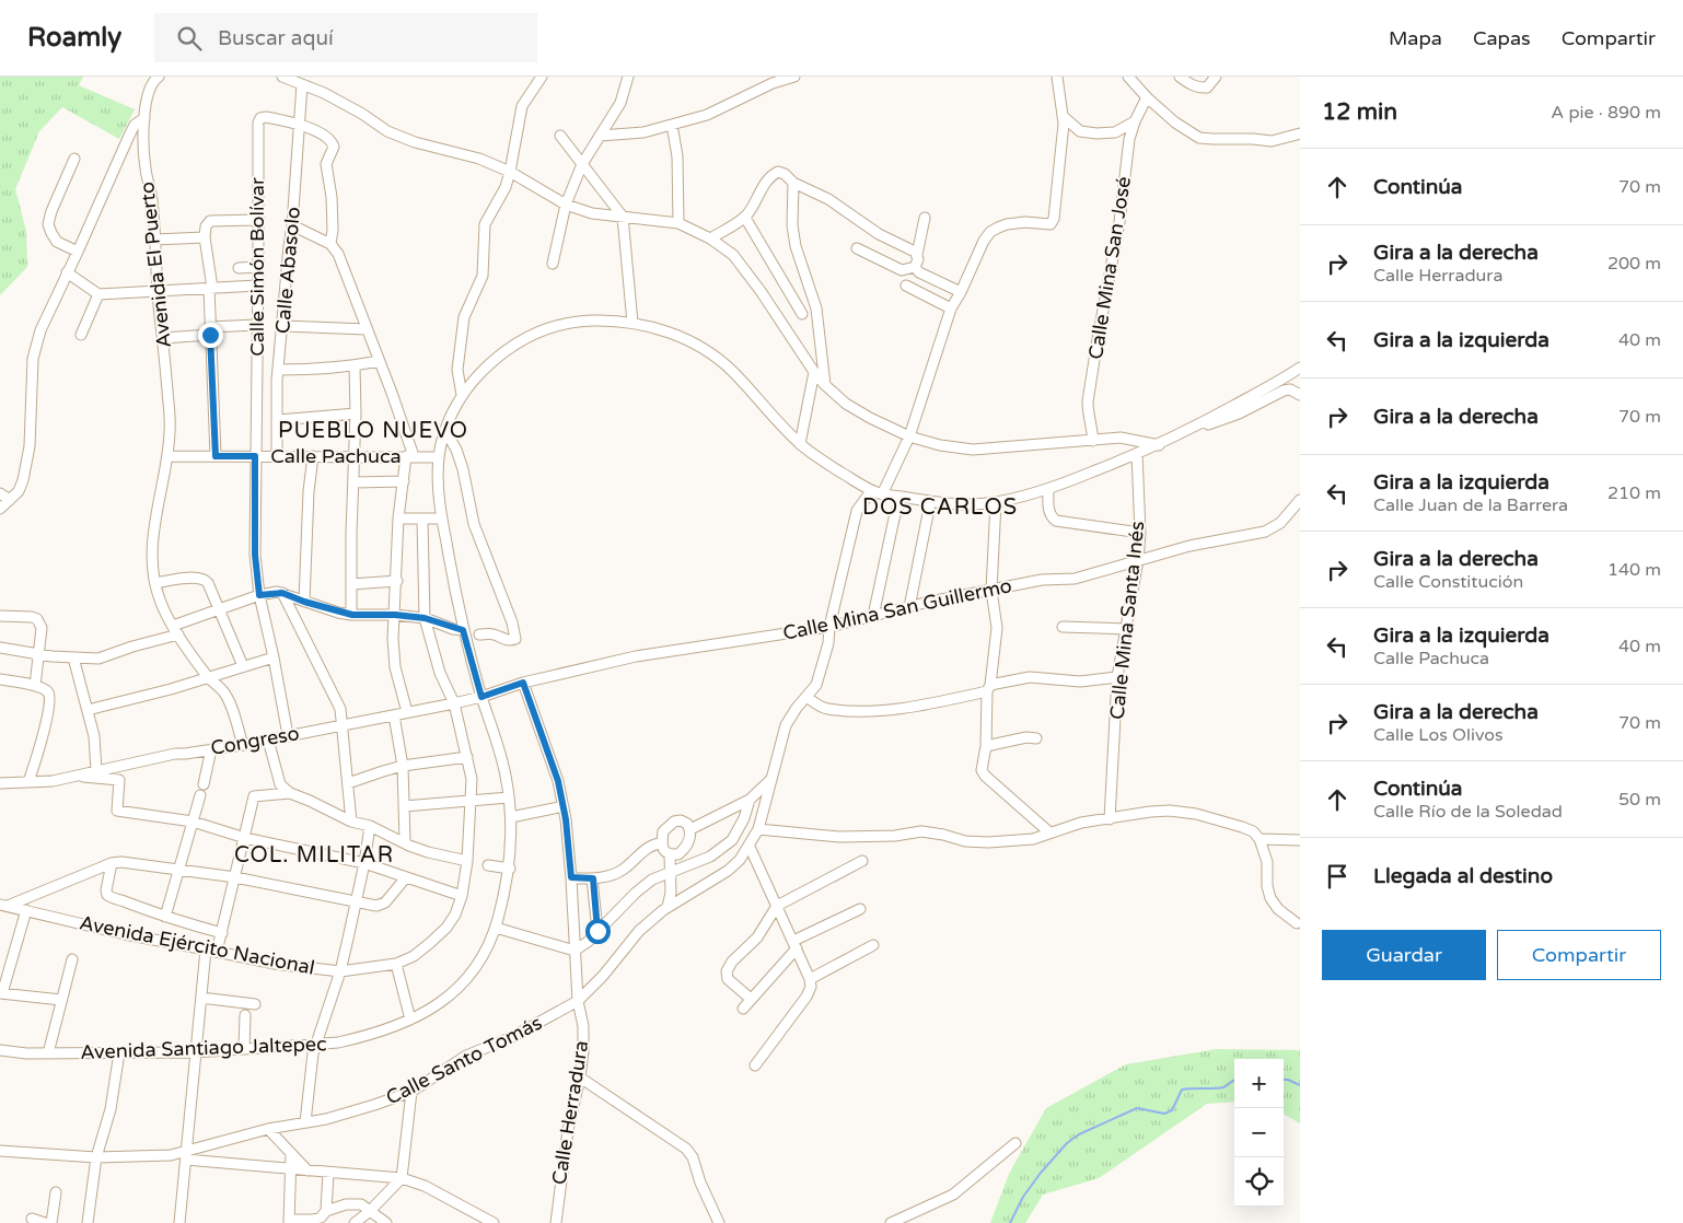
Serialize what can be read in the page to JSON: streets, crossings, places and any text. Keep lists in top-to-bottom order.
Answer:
{
  "streets": {
    "street": [
      "Avenida El Puerto",
      "Calle Simón Bolívar",
      "Calle Mina San José",
      "Calle Abasolo",
      "Calle Pachuca",
      "Calle Mina San Guillermo",
      "Calle Mina Santa Inés",
      "Congreso",
      "Avenida Ejército Nacional",
      "Avenida Santiago Jaltepec",
      "Calle Santo Tomás",
      "Calle Herradura"
    ]
  },
  "crossings": [
    ["Avenida El Puerto", "Calle Pachuca"],
    ["Avenida El Puerto", "Congreso"],
    ["Calle Simón Bolívar", "Calle Abasolo"],
    ["Calle Simón Bolívar", "Calle Pachuca"],
    ["Calle Simón Bolívar", "Congreso"],
    ["Calle Abasolo", "Calle Pachuca"],
    ["Calle Pachuca", "Avenida Santiago Jaltepec"],
    ["Calle Mina San Guillermo", "Calle Mina Santa Inés"],
    ["Calle Mina San Guillermo", "Congreso"],
    ["Calle Mina San Guillermo", "Avenida Santiago Jaltepec"],
    ["Calle Mina San Guillermo", "Calle Santo Tomás"],
    ["Calle Mina San Guillermo", "Calle Herradura"],
    ["Calle Mina Santa Inés", "Avenida Santiago Jaltepec"],
    ["Congreso", "Avenida Ejército Nacional"],
    ["Congreso", "Avenida Santiago Jaltepec"],
    ["Avenida Santiago Jaltepec", "Calle Santo Tomás"],
    ["Calle Santo Tomás", "Calle Herradura"]
  ],
  "districts": ["PUEBLO NUEVO", "DOS CARLOS", "COL. MILITAR"],
  "page": {
    "header": "Roamly",
    "search": "Buscar aquí",
    "nav": ["Mapa", "Capas", "Compartir"],
    "heading": ["12 min", "A pie · 890 m"],
    "list": [
      ["Continúa", "70 m"],
      ["Gira a la derecha", "Calle Herradura", "200 m"],
      ["Gira a la izquierda", "40 m"],
      ["Gira a la derecha", "70 m"],
      ["Gira a la izquierda", "Calle Juan de la Barrera", "210 m"],
      ["Gira a la derecha", "Calle Constitución", "140 m"],
      ["Gira a la izquierda", "Calle Pachuca", "40 m"],
      ["Gira a la derecha", "Calle Los Olivos", "70 m"],
      ["Continúa", "Calle Río de la Soledad", "50 m"],
      "Llegada al destino"
    ],
    "buttons": ["Guardar", "Compartir"],
    "map_buttons": ["+", "−"]
  }
}
